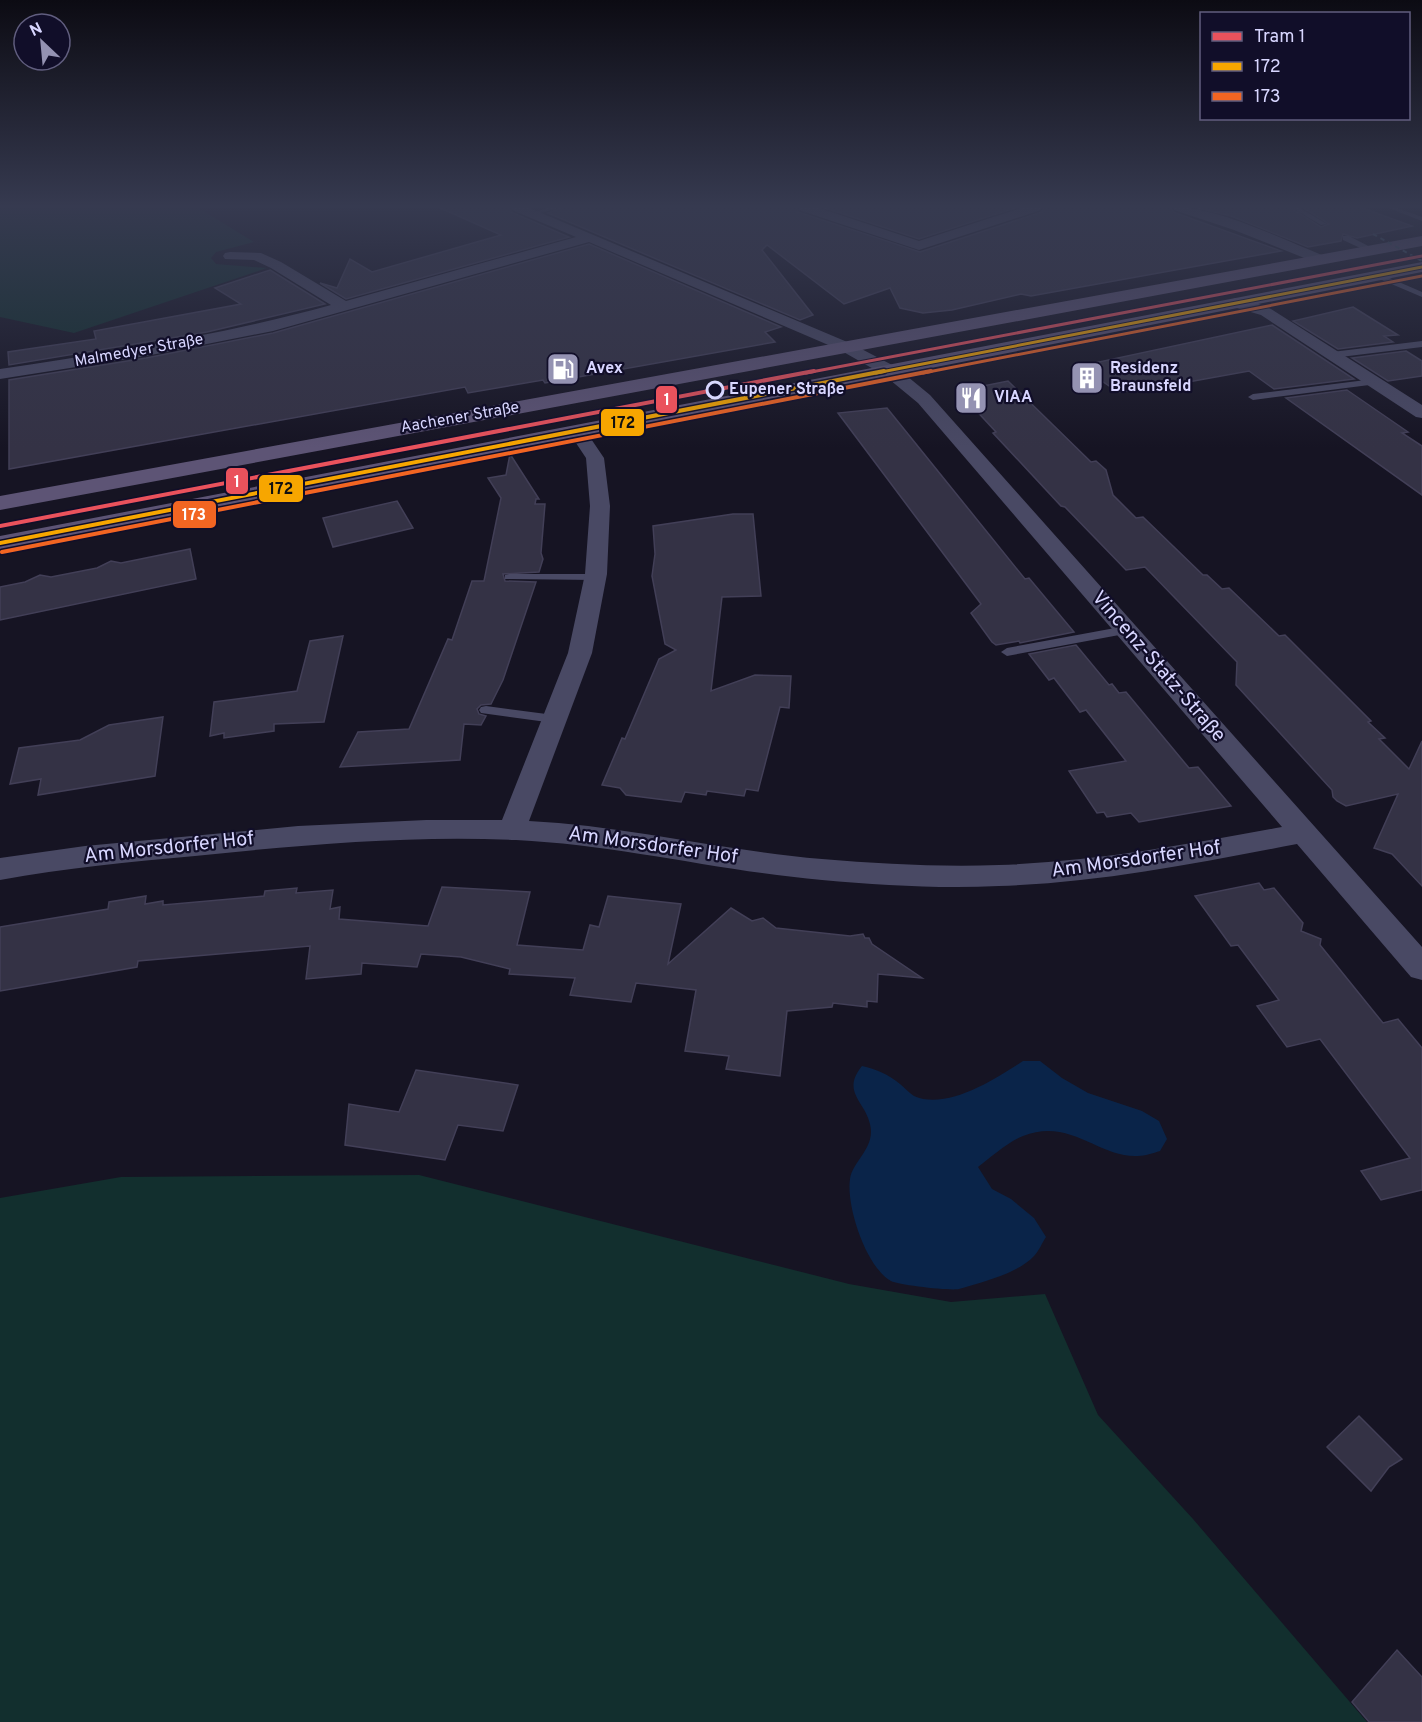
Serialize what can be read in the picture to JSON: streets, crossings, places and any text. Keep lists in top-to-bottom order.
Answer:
{
  "streets": {
    "main road": ["Aachener Straße"],
    "street": ["Malmedyer Straße", "Vincenz-Statz-Straße", "Am Morsdorfer Hof"]
  },
  "crossings": [
    ["Aachener Straße", "Vincenz-Statz-Straße"],
    ["Vincenz-Statz-Straße", "Am Morsdorfer Hof"]
  ],
  "places": {
    "fuel station": ["Avex"],
    "building": ["Residenz Braunsfeld"],
    "other": ["Eupener Straße"],
    "restaurant": ["VIAA"]
  },
  "lines": ["tram line 1", "transit line 172", "transit line 173"],
  "legend": ["Tram 1", "172", "173"],
  "north": "top left"
}
